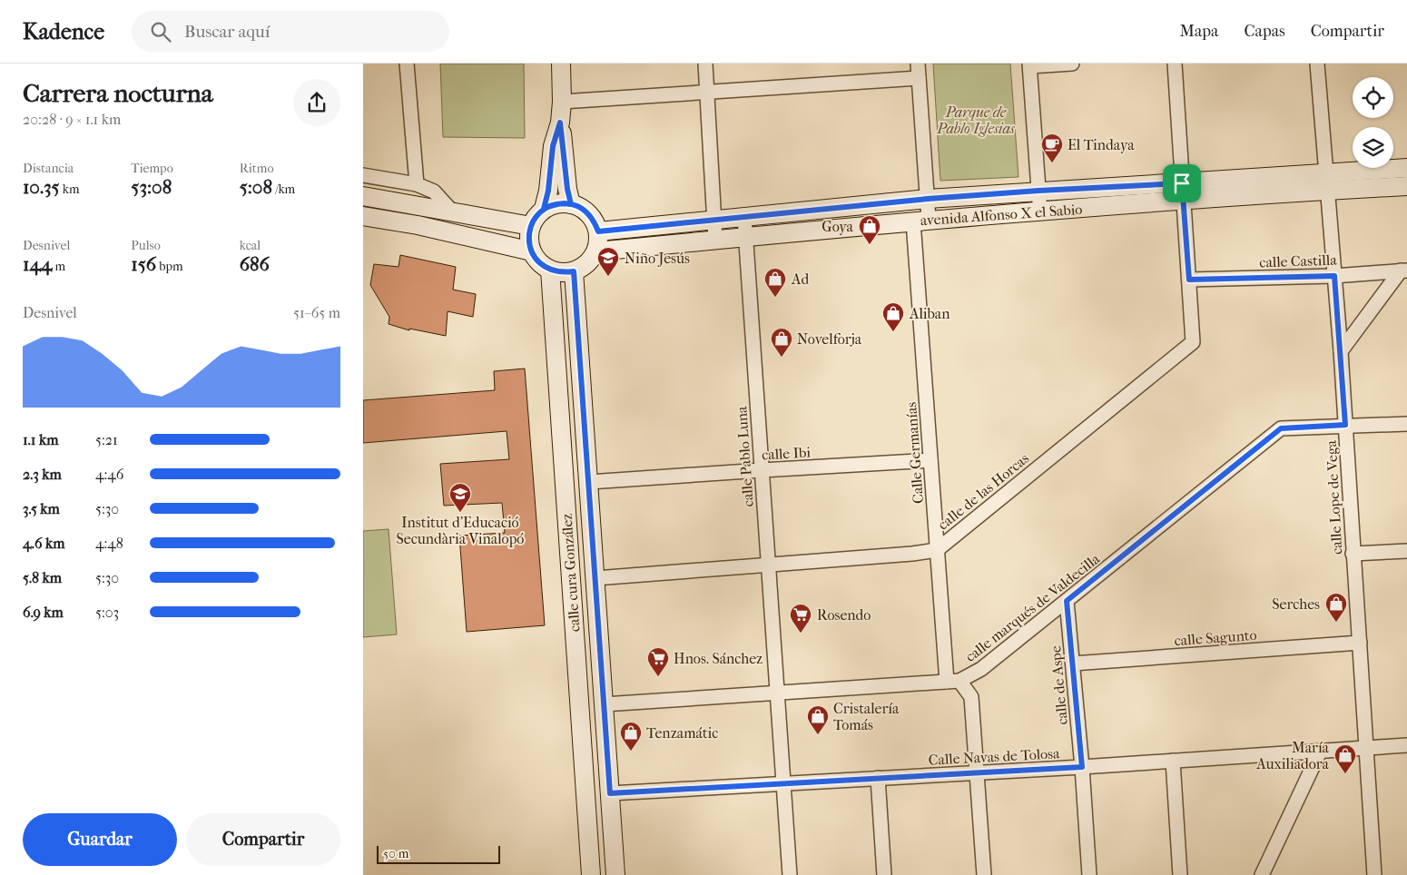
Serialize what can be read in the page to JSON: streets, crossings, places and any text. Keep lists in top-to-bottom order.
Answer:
{
  "streets": {
    "street": [
      "avenida Alfonso X el Sabio",
      "calle Castilla",
      "calle Ibi",
      "Calle Germanías",
      "calle Pablo Luna",
      "calle de las Horcas",
      "calle Lope de Vega",
      "calle cura González",
      "calle marqués de Valdecilla",
      "calle Sagunto",
      "calle de Aspe",
      "Calle Navas de Tolosa"
    ]
  },
  "crossings": [
    ["avenida Alfonso X el Sabio", "Calle Germanías"],
    ["avenida Alfonso X el Sabio", "calle Pablo Luna"],
    ["avenida Alfonso X el Sabio", "calle de las Horcas"],
    ["avenida Alfonso X el Sabio", "calle Lope de Vega"],
    ["avenida Alfonso X el Sabio", "calle cura González"],
    ["calle Castilla", "calle de las Horcas"],
    ["calle Castilla", "calle Lope de Vega"],
    ["calle Ibi", "Calle Germanías"],
    ["calle Ibi", "calle Pablo Luna"],
    ["calle Ibi", "calle cura González"],
    ["Calle Germanías", "calle de las Horcas"],
    ["Calle Germanías", "calle marqués de Valdecilla"],
    ["calle Pablo Luna", "calle de las Horcas"],
    ["calle Pablo Luna", "calle marqués de Valdecilla"],
    ["calle Pablo Luna", "Calle Navas de Tolosa"],
    ["calle de las Horcas", "calle cura González"],
    ["calle Lope de Vega", "calle marqués de Valdecilla"],
    ["calle Lope de Vega", "calle Sagunto"],
    ["calle Lope de Vega", "Calle Navas de Tolosa"],
    ["calle cura González", "calle marqués de Valdecilla"],
    ["calle cura González", "Calle Navas de Tolosa"],
    ["calle marqués de Valdecilla", "calle de Aspe"],
    ["calle Sagunto", "calle de Aspe"],
    ["calle de Aspe", "Calle Navas de Tolosa"]
  ],
  "parks": ["Parque de Pablo Iglesias"],
  "places": {
    "cafe": ["El Tindaya"],
    "shop": [
      "Goya",
      "Ad",
      "Aliban",
      "Novelforja",
      "Serches",
      "Cristalería Tomás",
      "Tenzamátic",
      "María Auxiliadora"
    ],
    "school or university": ["Niño Jesús", "Institut d'Educació Secundària Vinalopó"],
    "supermarket": ["Rosendo", "Hnos. Sánchez"]
  },
  "scale_bar": "50 m",
  "page": {
    "header": "Kadence",
    "search": "Buscar aquí",
    "nav": ["Mapa", "Capas", "Compartir"],
    "heading": ["Carrera nocturna", "20:28 · 9 × 1.1 km"],
    "stats": [
      ["Distancia", "10.35 km"],
      ["Tiempo", "53:08"],
      ["Ritmo", "5:08 /km"],
      ["Desnivel", "144 m"],
      ["Pulso", "156 bpm"],
      ["kcal", "686"]
    ],
    "chart": ["Desnivel", "51–65 m"],
    "list": [
      {
        "name": "1.1 km",
        "note": "5:21"
      },
      {
        "name": "2.3 km",
        "note": "4:46"
      },
      {
        "name": "3.5 km",
        "note": "5:30"
      },
      {
        "name": "4.6 km",
        "note": "4:48"
      },
      {
        "name": "5.8 km",
        "note": "5:30"
      },
      {
        "name": "6.9 km",
        "note": "5:03"
      }
    ],
    "buttons": ["Guardar", "Compartir"],
    "scale": "50 m"
  }
}
